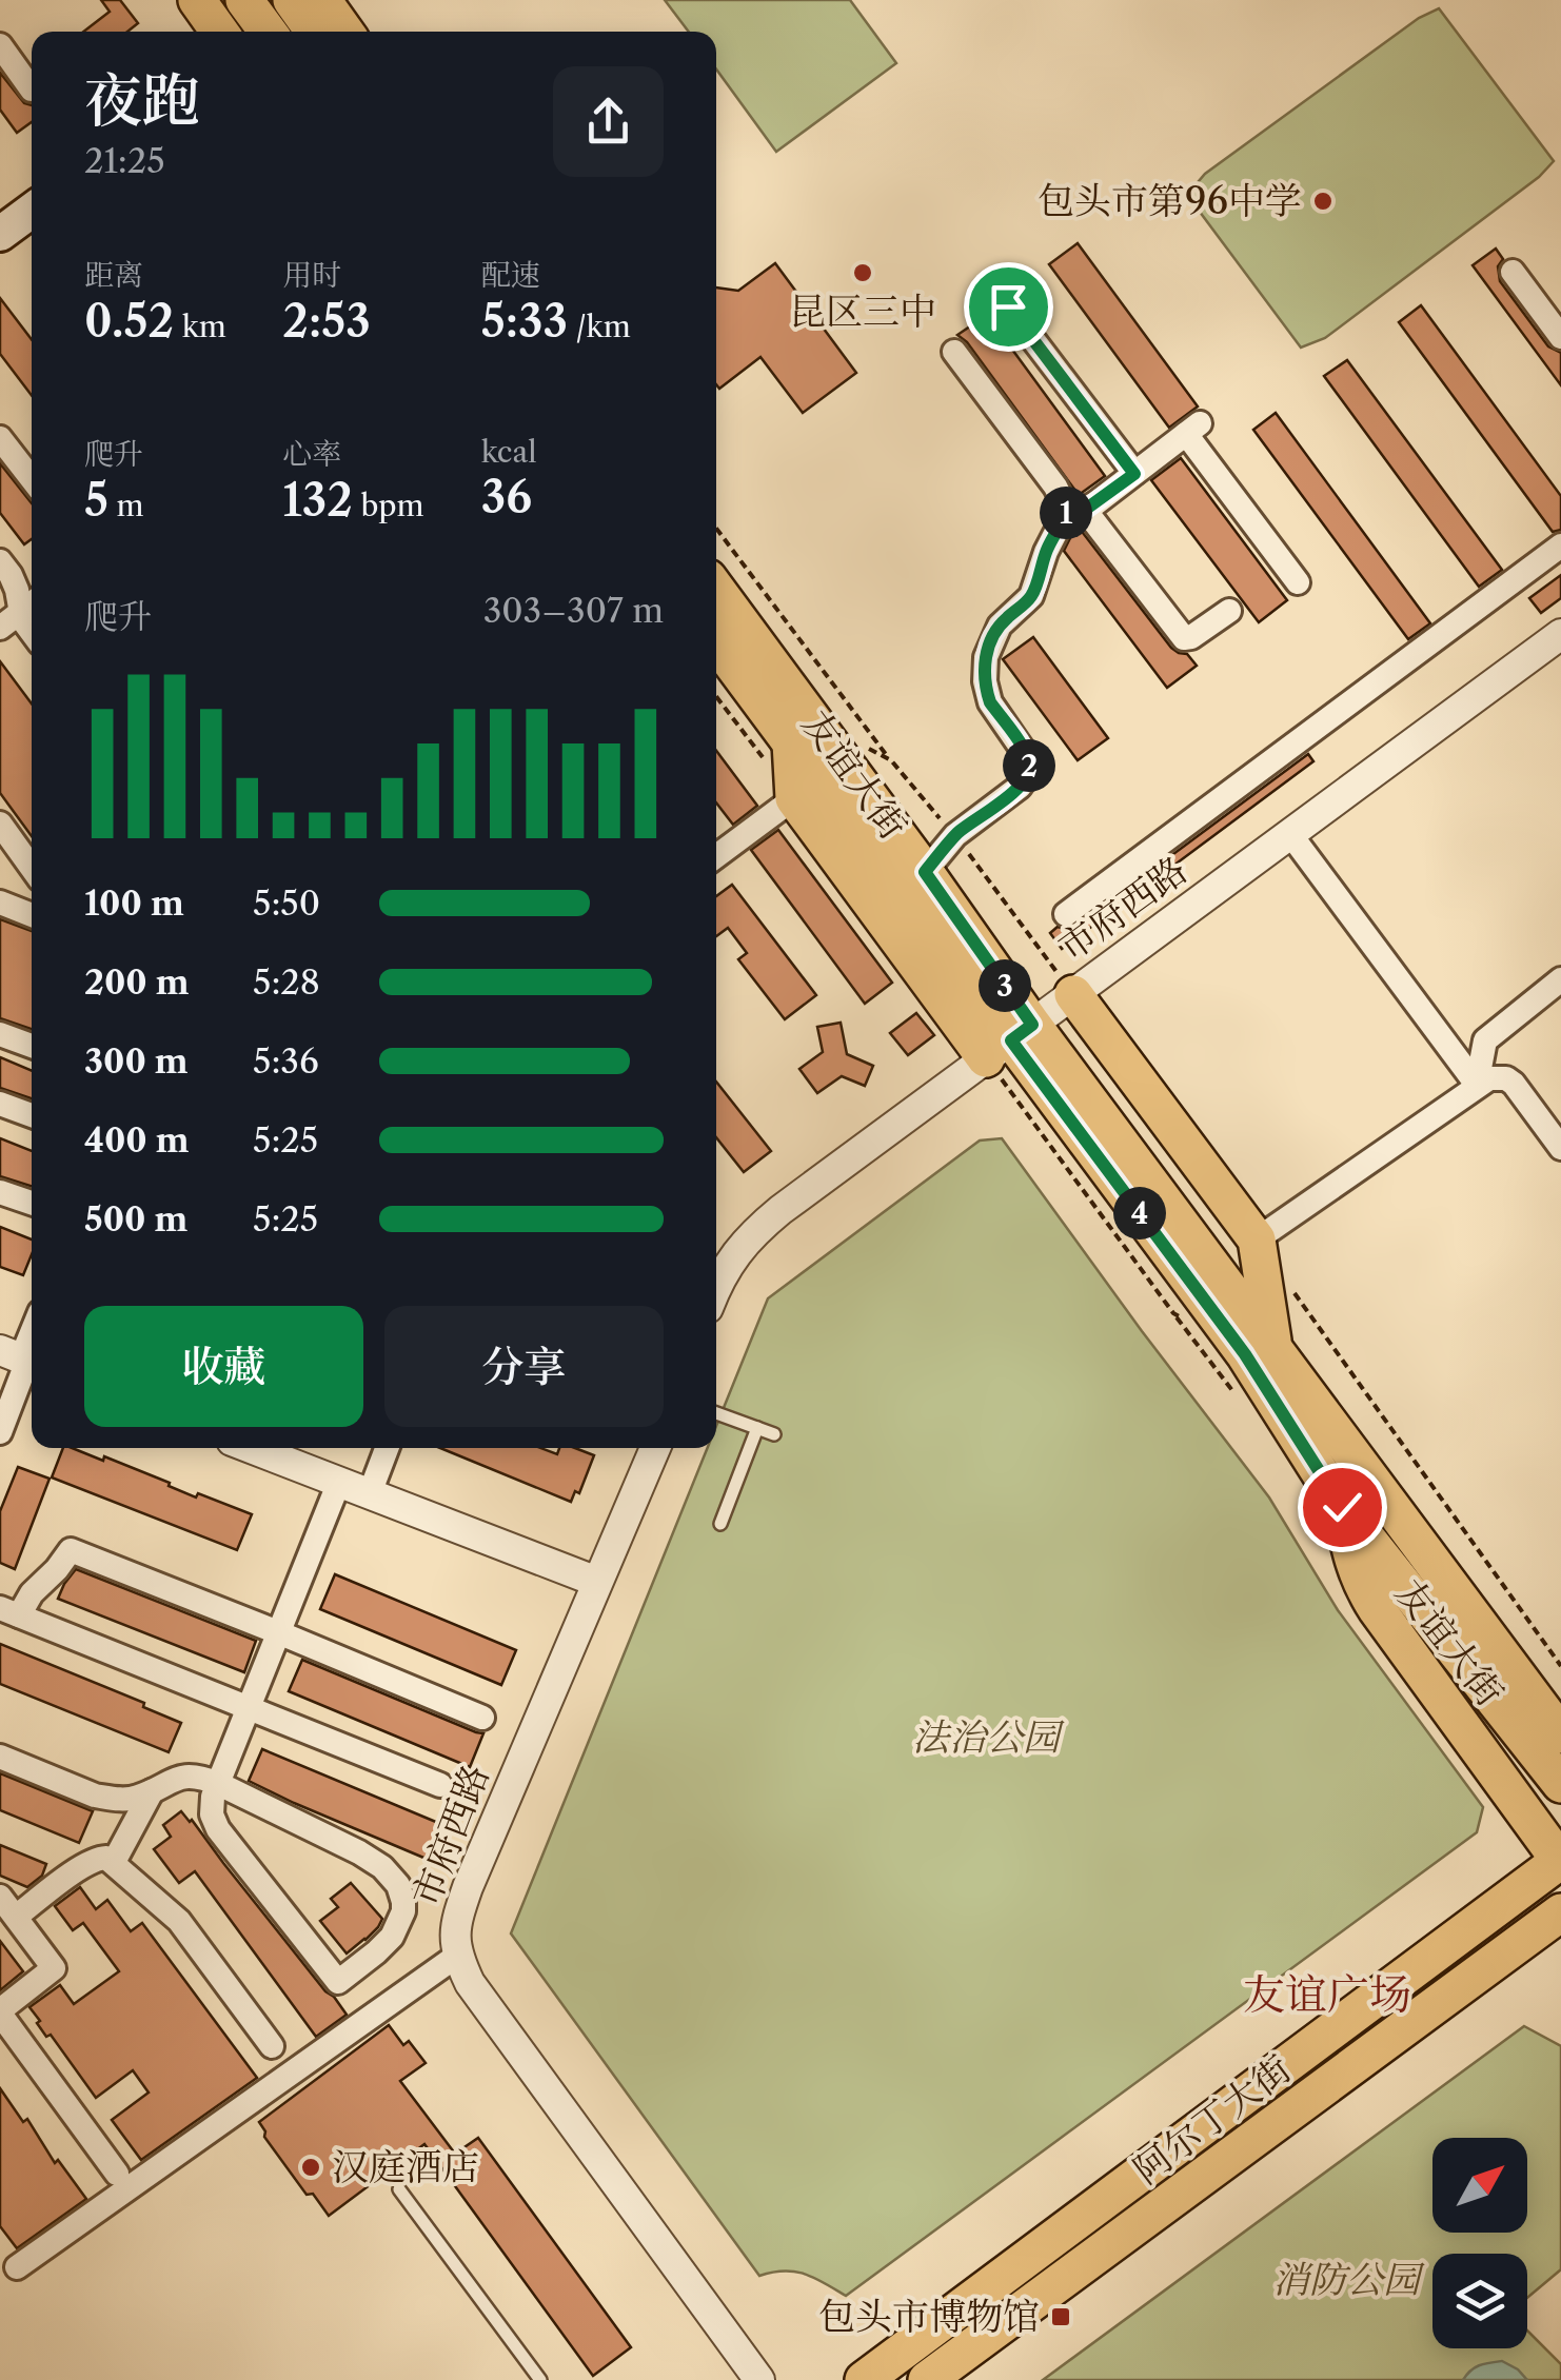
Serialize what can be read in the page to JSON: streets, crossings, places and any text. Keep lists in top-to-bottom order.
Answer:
{
  "streets": {
    "main road": ["友谊大街", "阿尔丁大街"],
    "street": ["市府西路"]
  },
  "crossings": [
    ["友谊大街", "市府西路"]
  ],
  "districts": ["友谊广场"],
  "parks": ["法治公园", "消防公园"],
  "places": {
    "other": ["包头市第96中学", "昆区三中", "汉庭酒店"],
    "transit": ["包头市博物馆"]
  },
  "north": "top right",
  "page": {
    "heading": ["夜跑", "21:25"],
    "stats": [
      ["距离", "0.52 km"],
      ["用时", "2:53"],
      ["配速", "5:33 /km"],
      ["爬升", "5 m"],
      ["心率", "132 bpm"],
      ["kcal", "36"]
    ],
    "pins": [
      "1",
      "2",
      "3",
      "4"
    ],
    "chart": ["爬升", "303–307 m"],
    "list": [
      {
        "name": "100 m",
        "note": "5:50"
      },
      {
        "name": "200 m",
        "note": "5:28"
      },
      {
        "name": "300 m",
        "note": "5:36"
      },
      {
        "name": "400 m",
        "note": "5:25"
      },
      {
        "name": "500 m",
        "note": "5:25"
      }
    ],
    "buttons": ["收藏", "分享"]
  }
}
